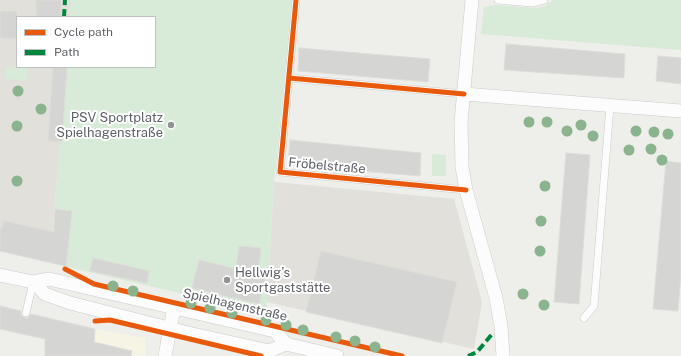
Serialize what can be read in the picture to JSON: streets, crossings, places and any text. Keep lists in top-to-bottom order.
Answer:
{
  "streets": {
    "street": ["Spielhagenstraße"],
    "lane": ["Fröbelstraße"]
  },
  "places": ["PSV Sportplatz Spielhagenstraße", "Hellwig's Sportgaststätte"],
  "legend": ["Cycle path", "Path"]
}
